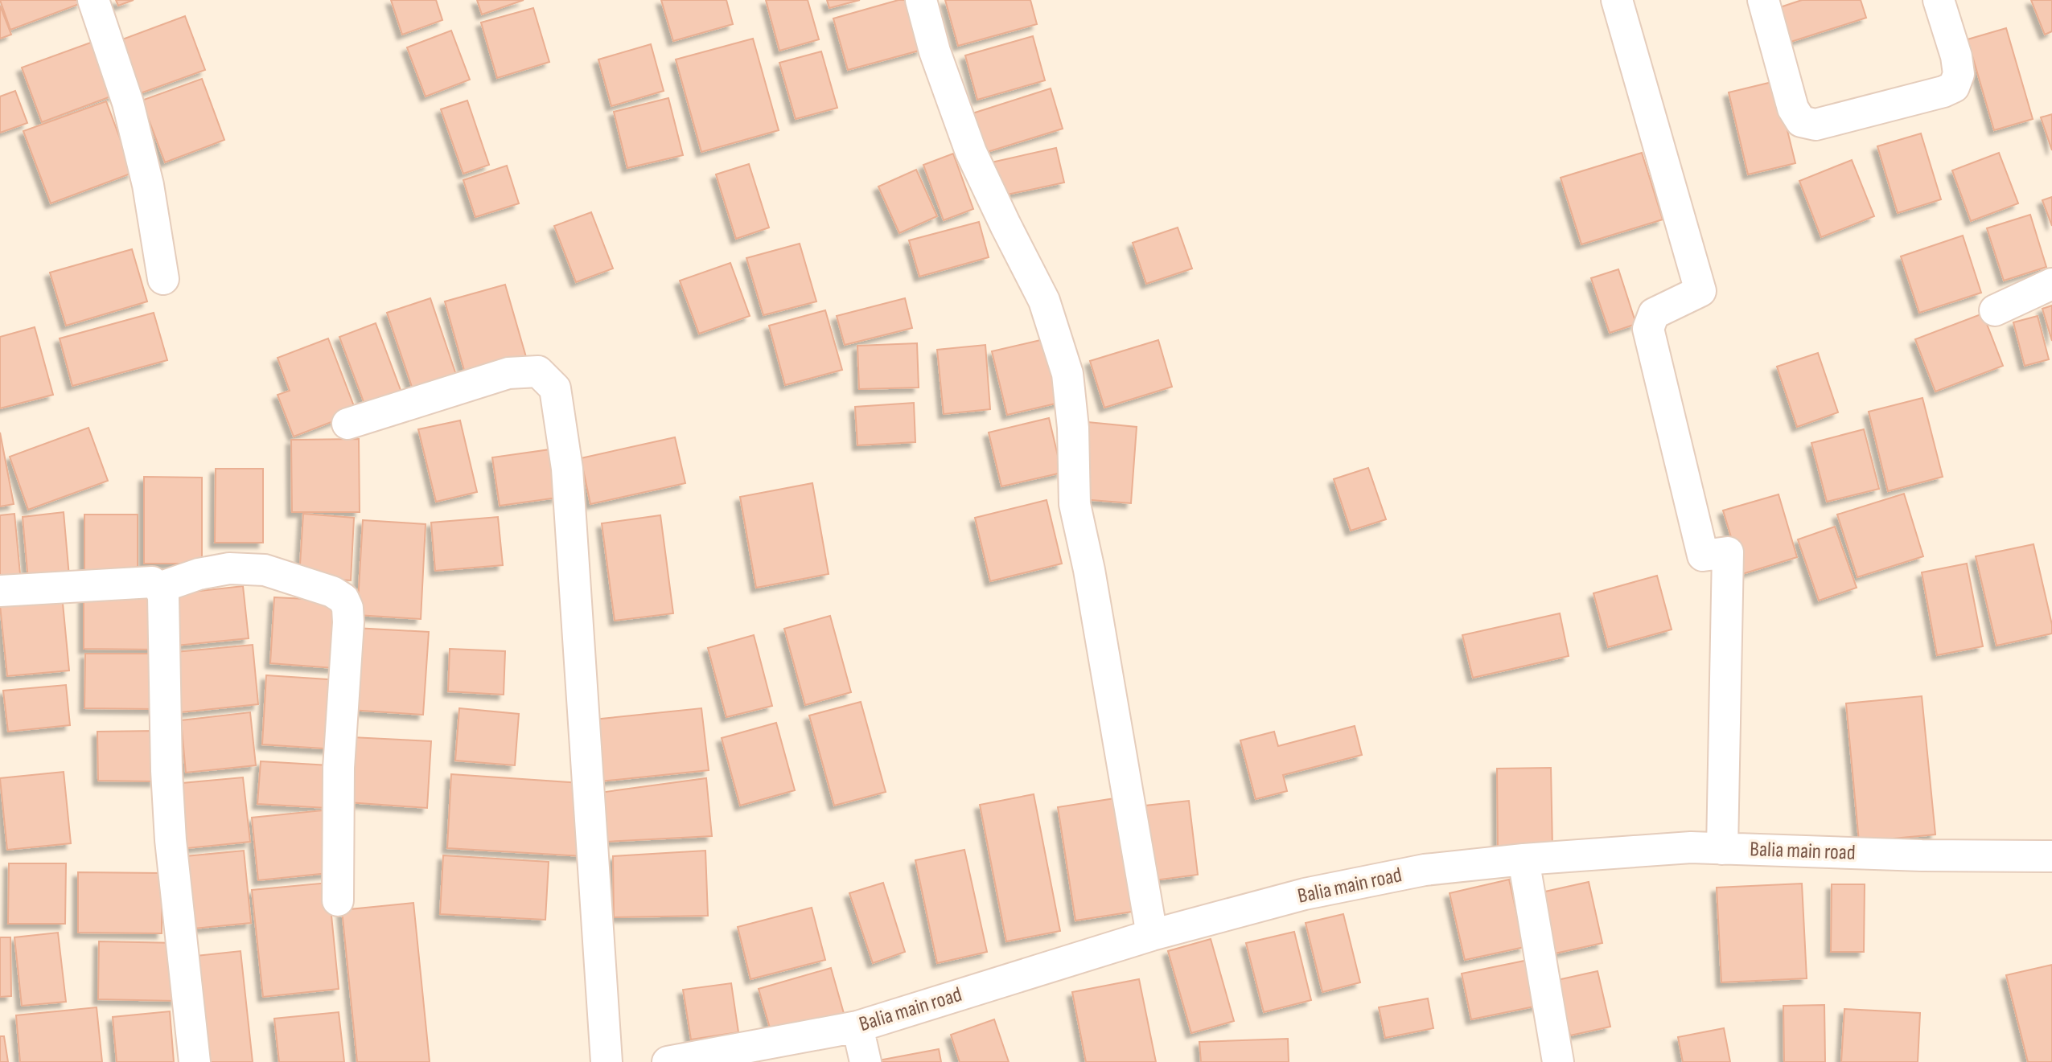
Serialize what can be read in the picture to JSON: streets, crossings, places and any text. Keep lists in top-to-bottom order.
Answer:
{
  "streets": {
    "street": ["Balia main road"]
  }
}
